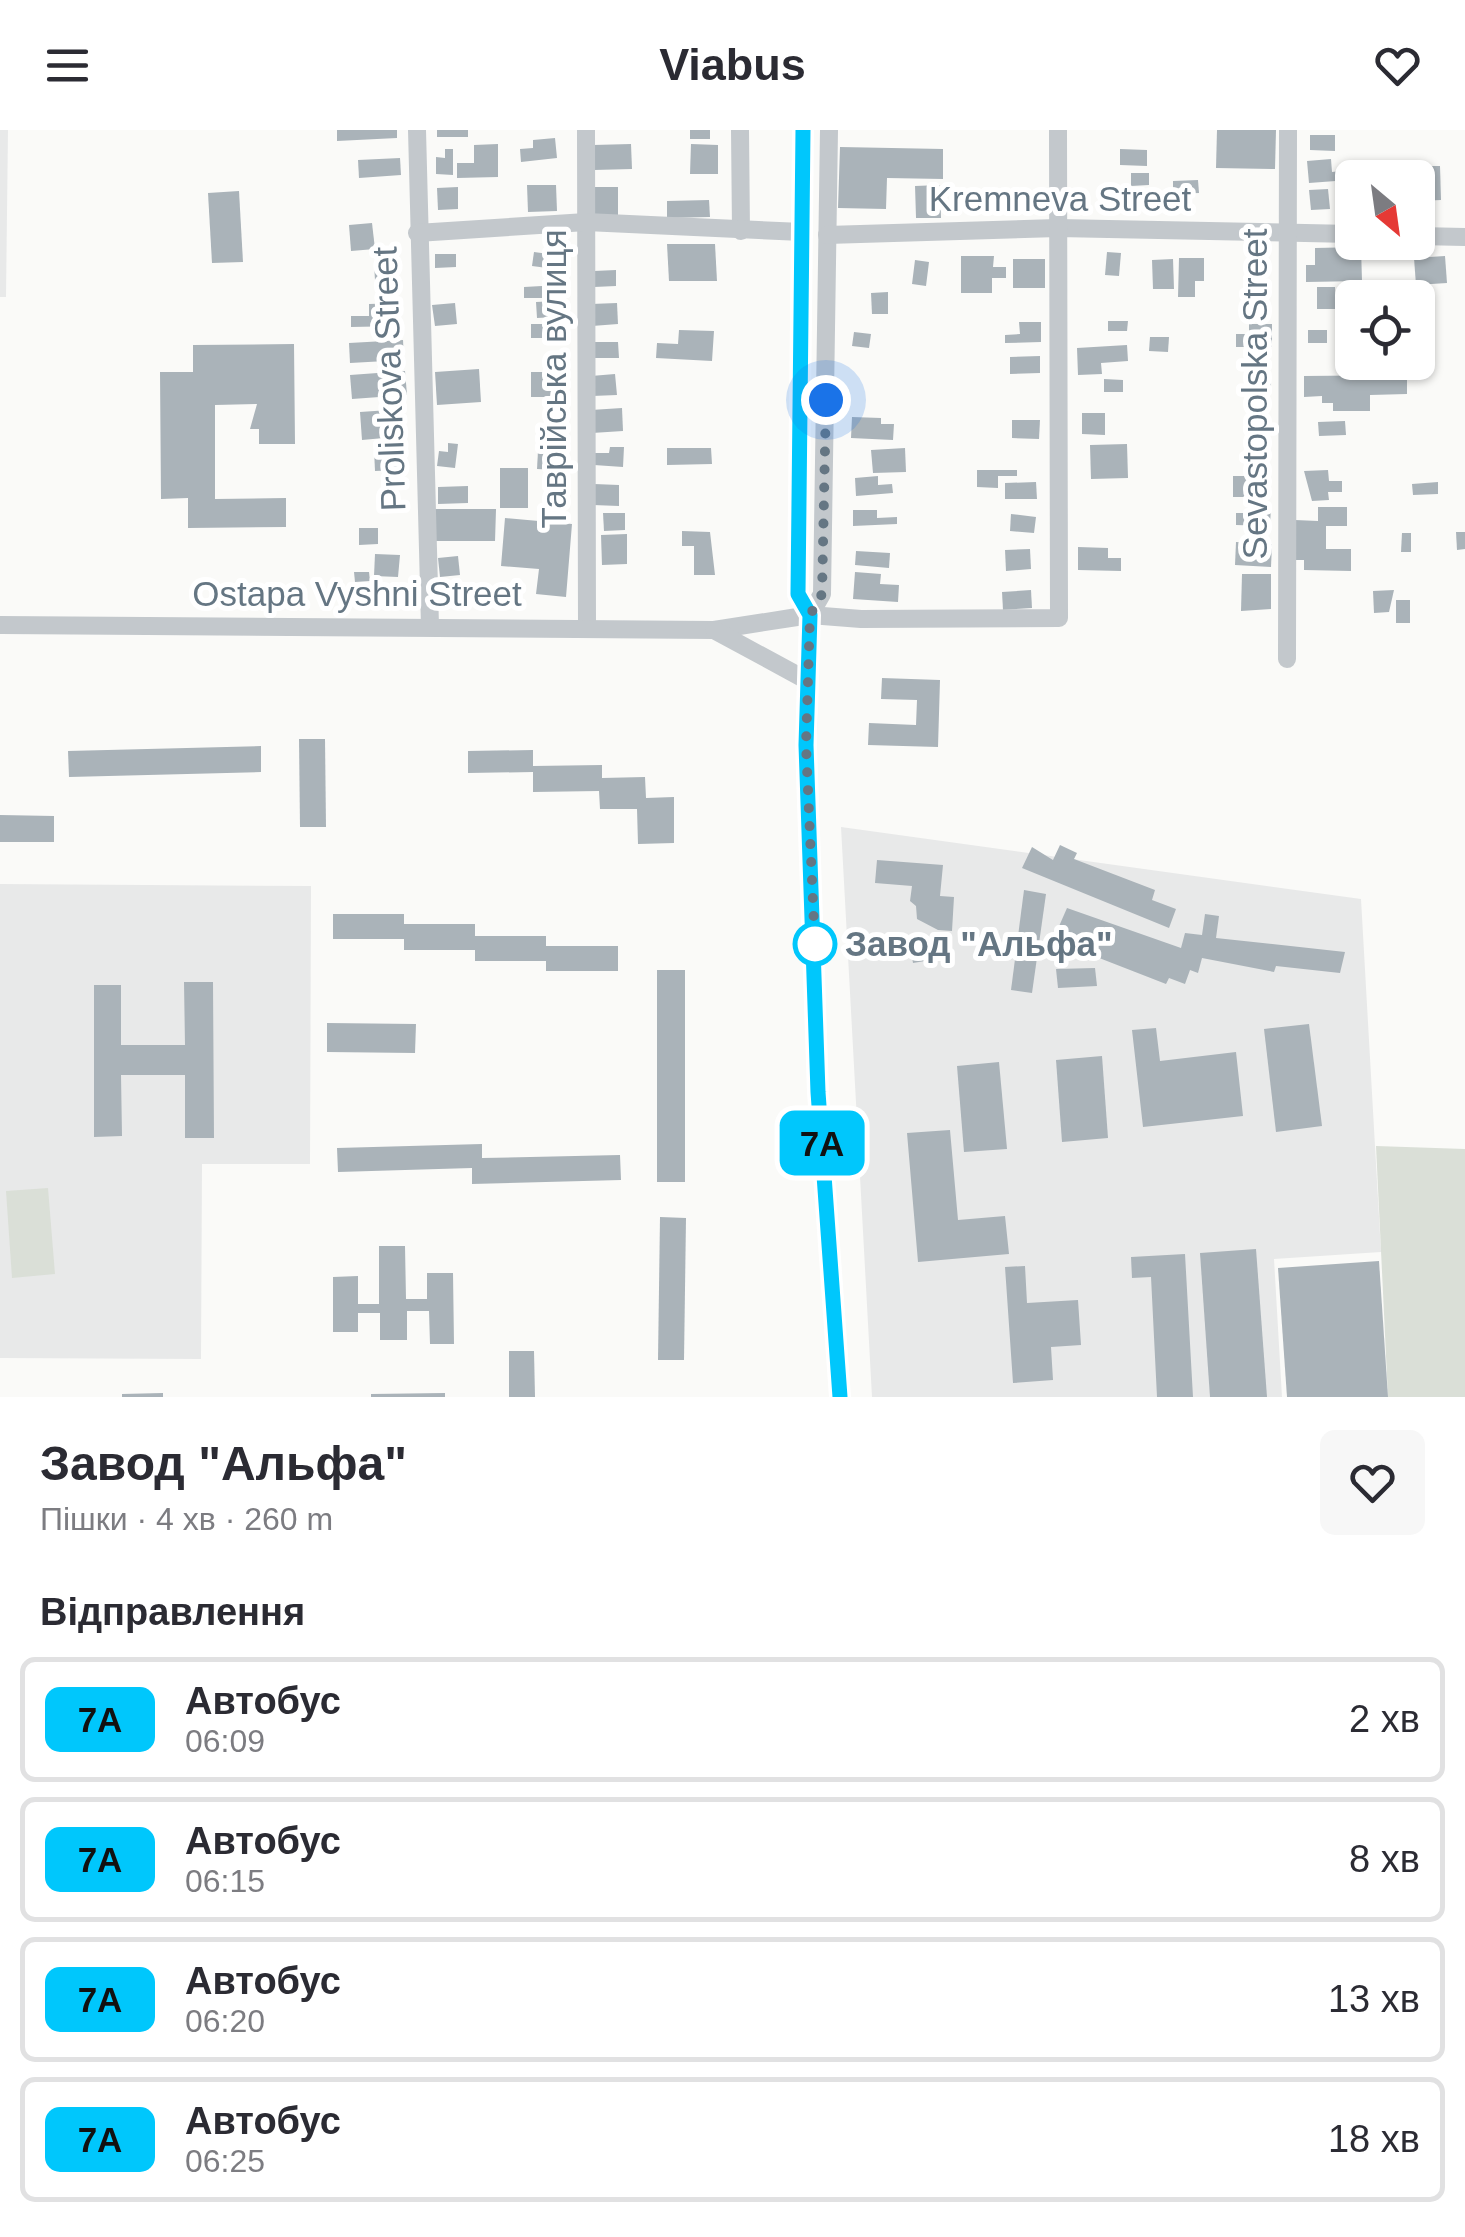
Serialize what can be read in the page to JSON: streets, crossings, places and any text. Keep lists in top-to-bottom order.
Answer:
{
  "streets": {
    "street": [
      "Kremneva Street",
      "Proliskova Street",
      "Таврійська вулиця",
      "Sevastopolska Street",
      "Ostapa Vyshni Street"
    ]
  },
  "crossings": [
    ["Kremneva Street", "Sevastopolska Street"],
    ["Proliskova Street", "Ostapa Vyshni Street"],
    ["Таврійська вулиця", "Ostapa Vyshni Street"]
  ],
  "places": ["Завод \"Альфа\""],
  "lines": ["bus line 7А"],
  "north": "bottom right",
  "page": {
    "header": "Viabus",
    "on_map": "7А",
    "heading": [
      ["Завод \"Альфа\"", "Пішки · 4 хв · 260 m"],
      "Відправлення"
    ],
    "list": [
      {
        "mark": "7А",
        "name": "Автобус",
        "note": "06:09",
        "value": "2 хв"
      },
      {
        "mark": "7А",
        "name": "Автобус",
        "note": "06:15",
        "value": "8 хв"
      },
      {
        "mark": "7А",
        "name": "Автобус",
        "note": "06:20",
        "value": "13 хв"
      },
      {
        "mark": "7А",
        "name": "Автобус",
        "note": "06:25",
        "value": "18 хв"
      }
    ]
  }
}
